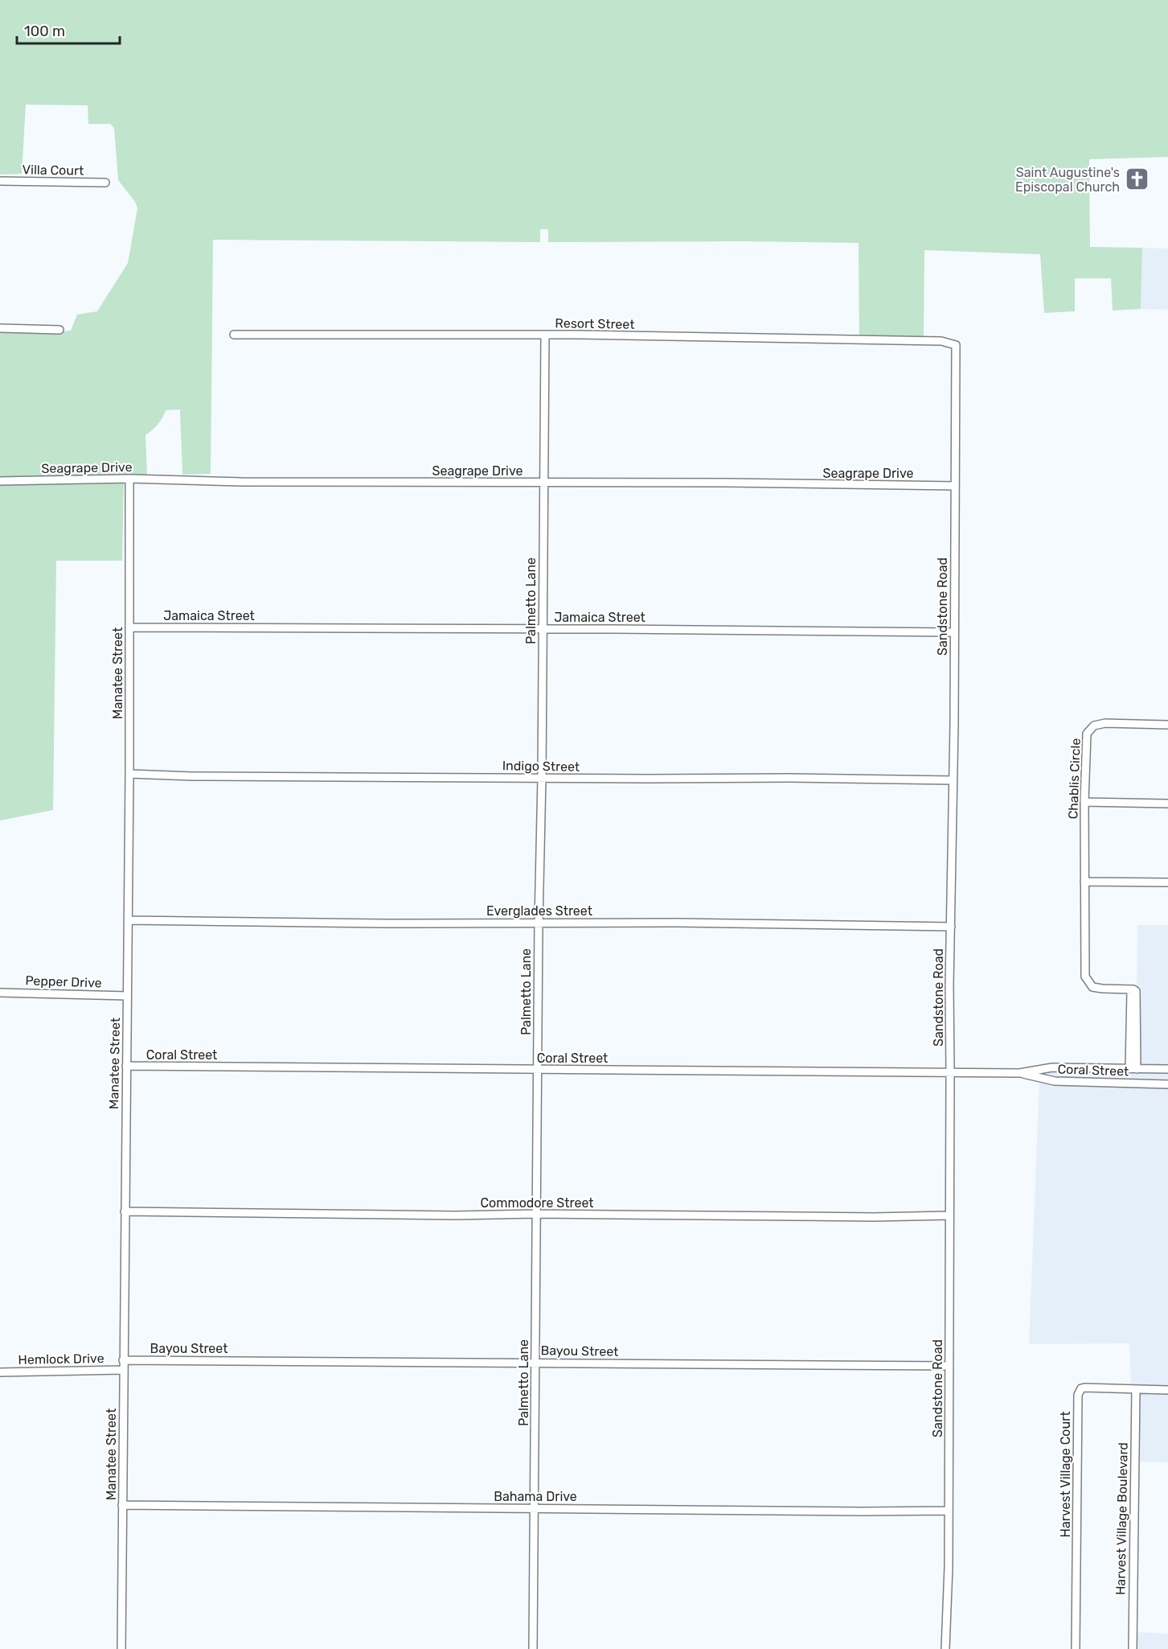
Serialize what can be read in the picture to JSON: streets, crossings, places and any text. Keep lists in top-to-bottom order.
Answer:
{
  "streets": {
    "street": [
      "Villa Court",
      "Resort Street",
      "Seagrape Drive",
      "Palmetto Lane",
      "Sandstone Road",
      "Jamaica Street",
      "Manatee Street",
      "Indigo Street",
      "Chablis Circle",
      "Everglades Street",
      "Pepper Drive",
      "Coral Street",
      "Commodore Street",
      "Bayou Street",
      "Hemlock Drive",
      "Harvest Village Court",
      "Bahama Drive",
      "Harvest Village Boulevard"
    ]
  },
  "crossings": [
    ["Resort Street", "Palmetto Lane"],
    ["Resort Street", "Sandstone Road"],
    ["Seagrape Drive", "Palmetto Lane"],
    ["Seagrape Drive", "Sandstone Road"],
    ["Seagrape Drive", "Manatee Street"],
    ["Palmetto Lane", "Jamaica Street"],
    ["Palmetto Lane", "Indigo Street"],
    ["Palmetto Lane", "Everglades Street"],
    ["Palmetto Lane", "Coral Street"],
    ["Palmetto Lane", "Commodore Street"],
    ["Palmetto Lane", "Bayou Street"],
    ["Palmetto Lane", "Bahama Drive"],
    ["Sandstone Road", "Jamaica Street"],
    ["Sandstone Road", "Indigo Street"],
    ["Sandstone Road", "Everglades Street"],
    ["Sandstone Road", "Coral Street"],
    ["Sandstone Road", "Commodore Street"],
    ["Sandstone Road", "Bayou Street"],
    ["Sandstone Road", "Bahama Drive"],
    ["Jamaica Street", "Manatee Street"],
    ["Manatee Street", "Indigo Street"],
    ["Manatee Street", "Everglades Street"],
    ["Manatee Street", "Pepper Drive"],
    ["Manatee Street", "Coral Street"],
    ["Manatee Street", "Commodore Street"],
    ["Manatee Street", "Bayou Street"],
    ["Manatee Street", "Hemlock Drive"],
    ["Manatee Street", "Bahama Drive"],
    ["Chablis Circle", "Coral Street"],
    ["Harvest Village Court", "Harvest Village Boulevard"]
  ],
  "places": {
    "church": ["Saint Augustine's Episcopal Church"]
  },
  "scale_bar": "100 m"
}
